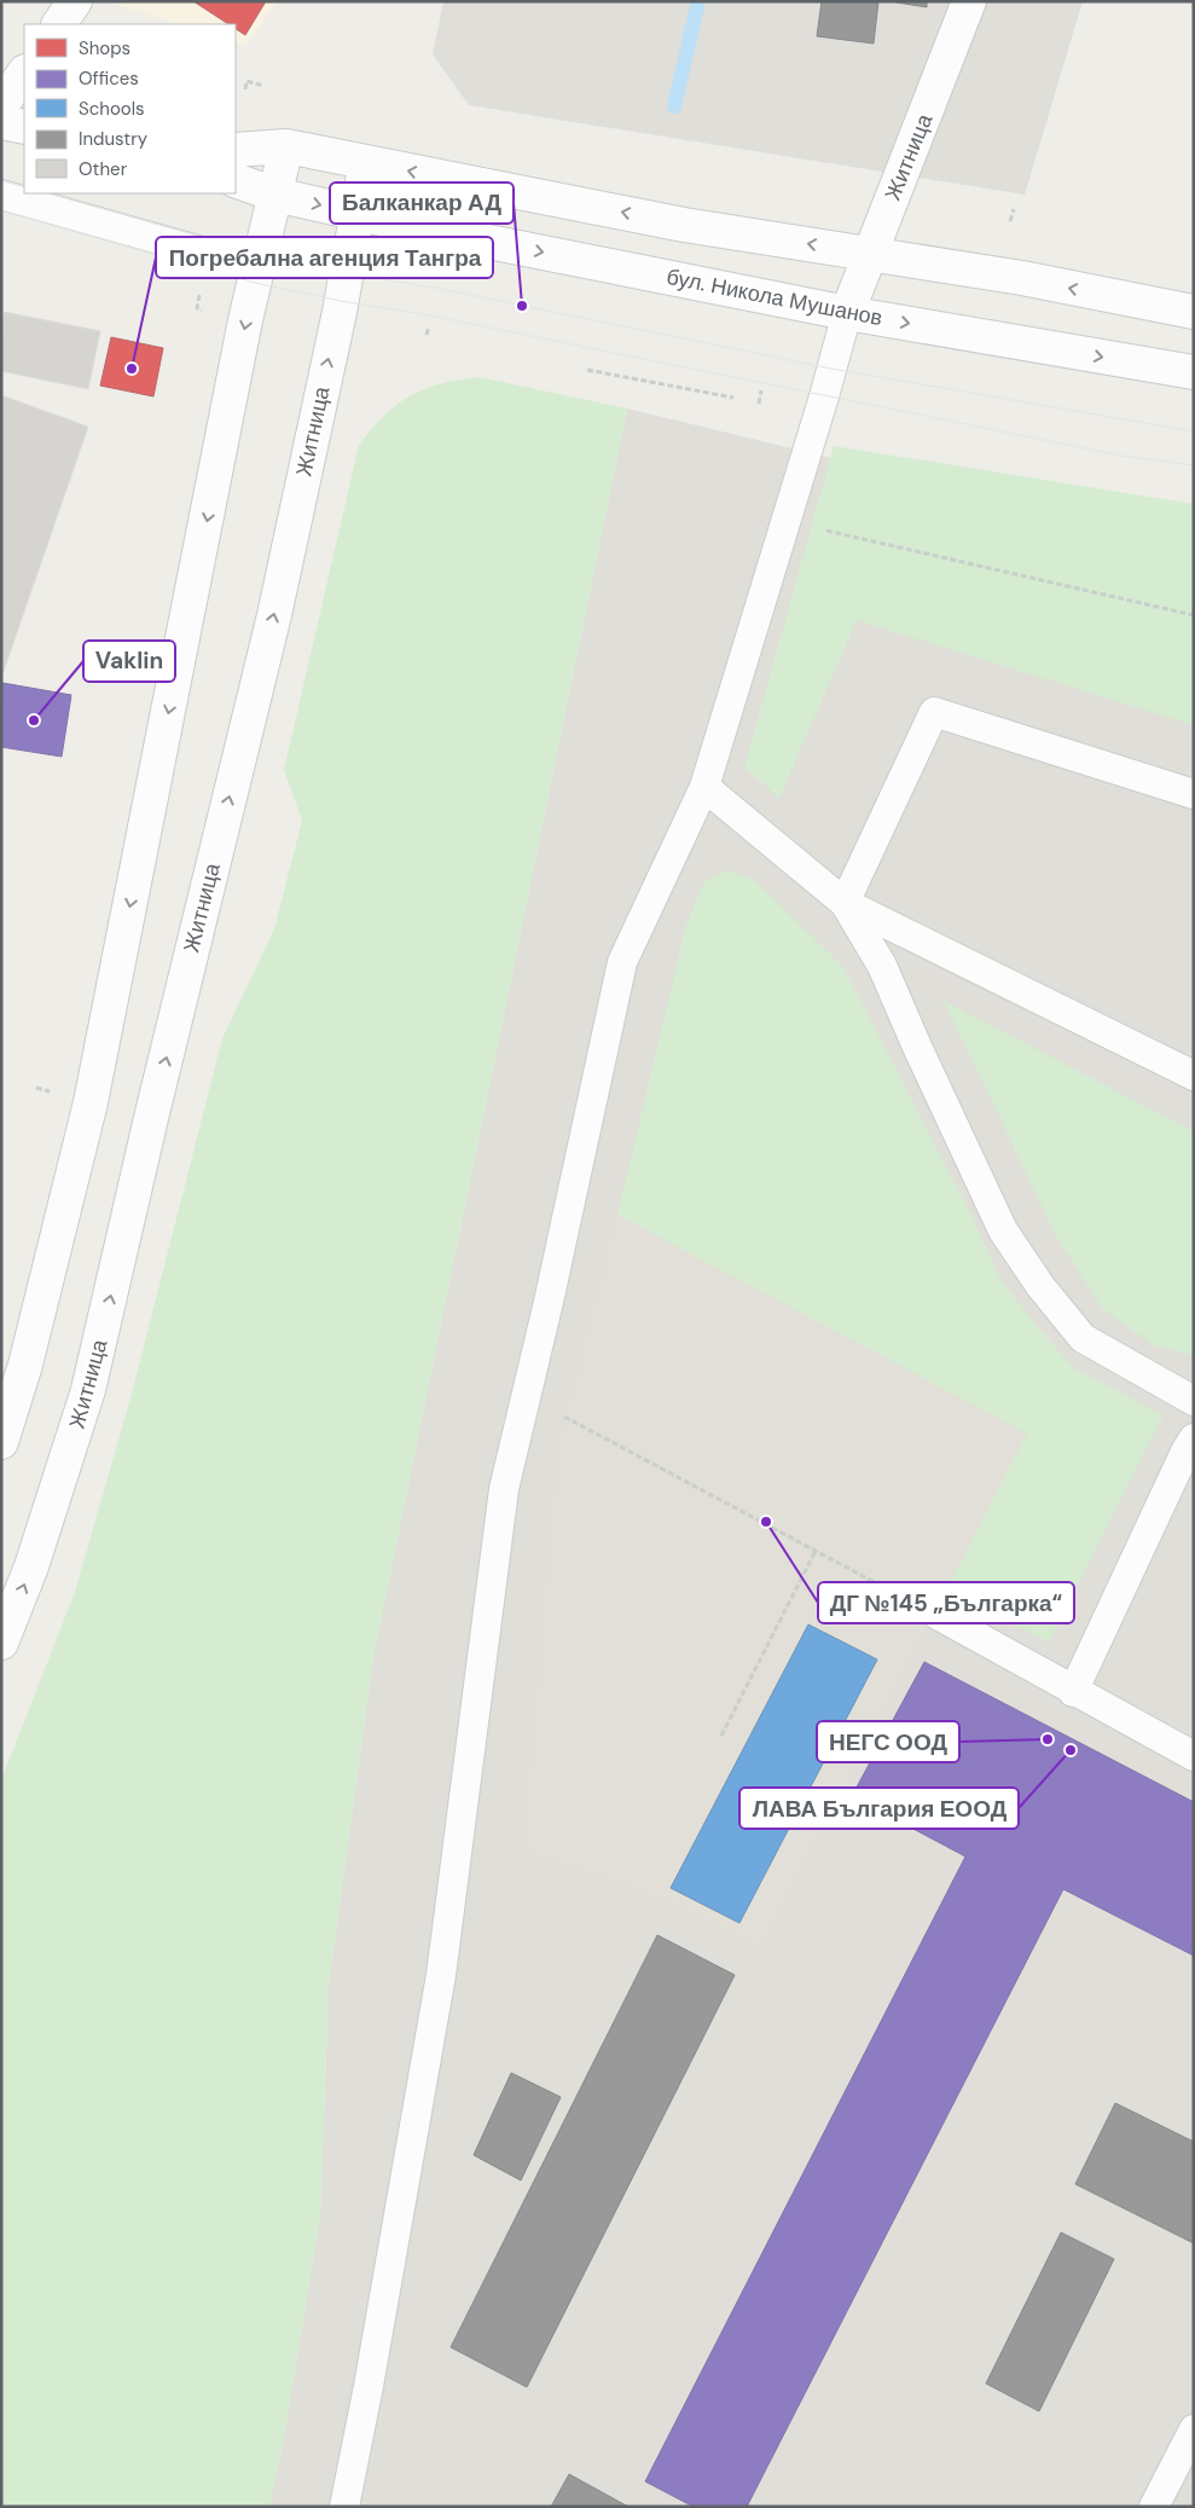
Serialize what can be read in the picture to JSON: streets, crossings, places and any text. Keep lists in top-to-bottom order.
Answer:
{
  "streets": {
    "street": ["Житница", "бул. Никола Мушанов"]
  },
  "crossings": [
    ["Житница", "бул. Никола Мушанов"]
  ],
  "places": [
    "Балканкар АД",
    "Погребална агенция Тангра",
    "Vaklin",
    "ДГ №145 „Българка“",
    "НЕГС ООД",
    "ЛАВА България ЕООД"
  ],
  "legend": [
    "Shops",
    "Offices",
    "Schools",
    "Industry",
    "Other"
  ]
}
